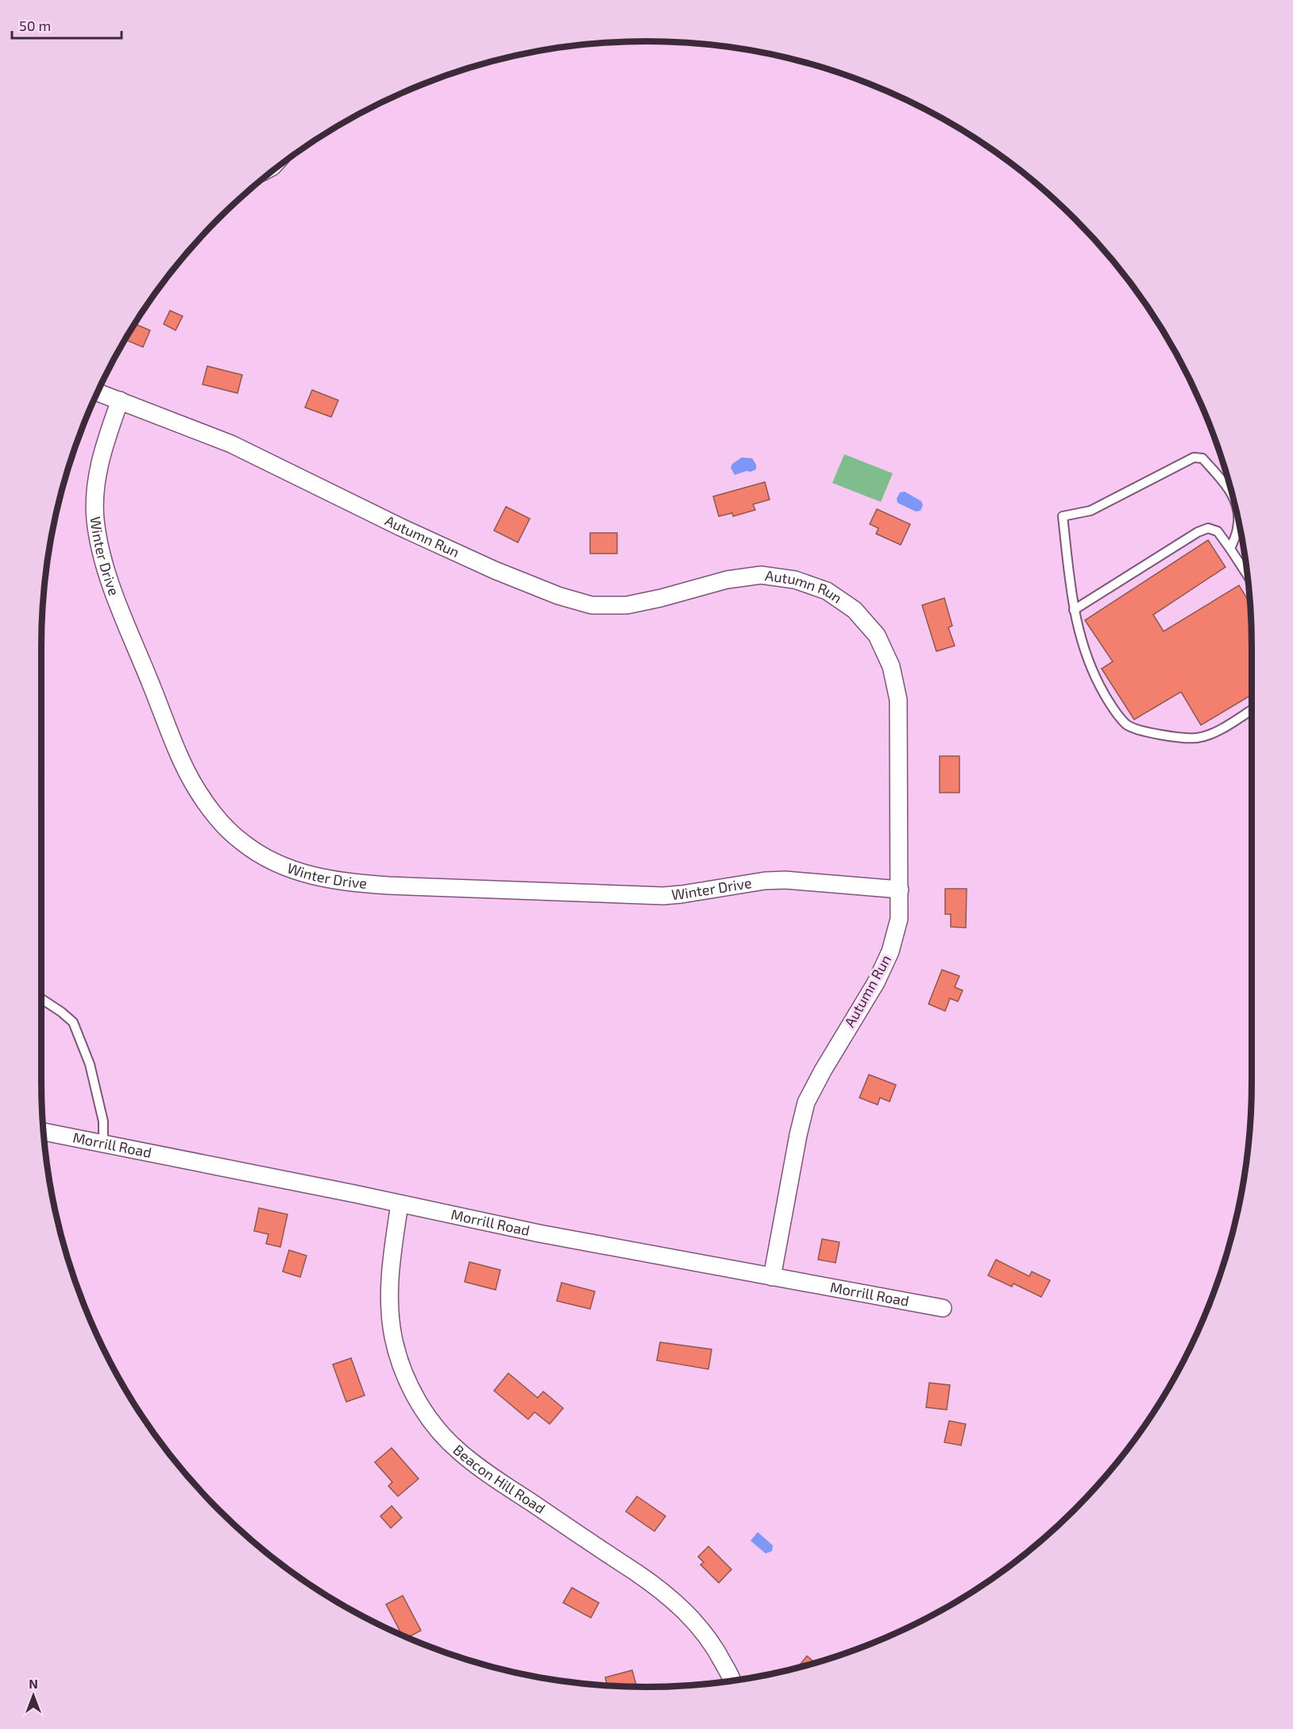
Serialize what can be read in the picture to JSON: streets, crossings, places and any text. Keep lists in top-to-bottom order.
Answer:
{
  "streets": {
    "street": [
      "Autumn Run",
      "Winter Drive",
      "Morrill Road",
      "Beacon Hill Road"
    ]
  },
  "crossings": [
    ["Autumn Run", "Winter Drive"],
    ["Autumn Run", "Morrill Road"],
    ["Morrill Road", "Beacon Hill Road"]
  ],
  "scale_bar": "50 m",
  "north": "top"
}
